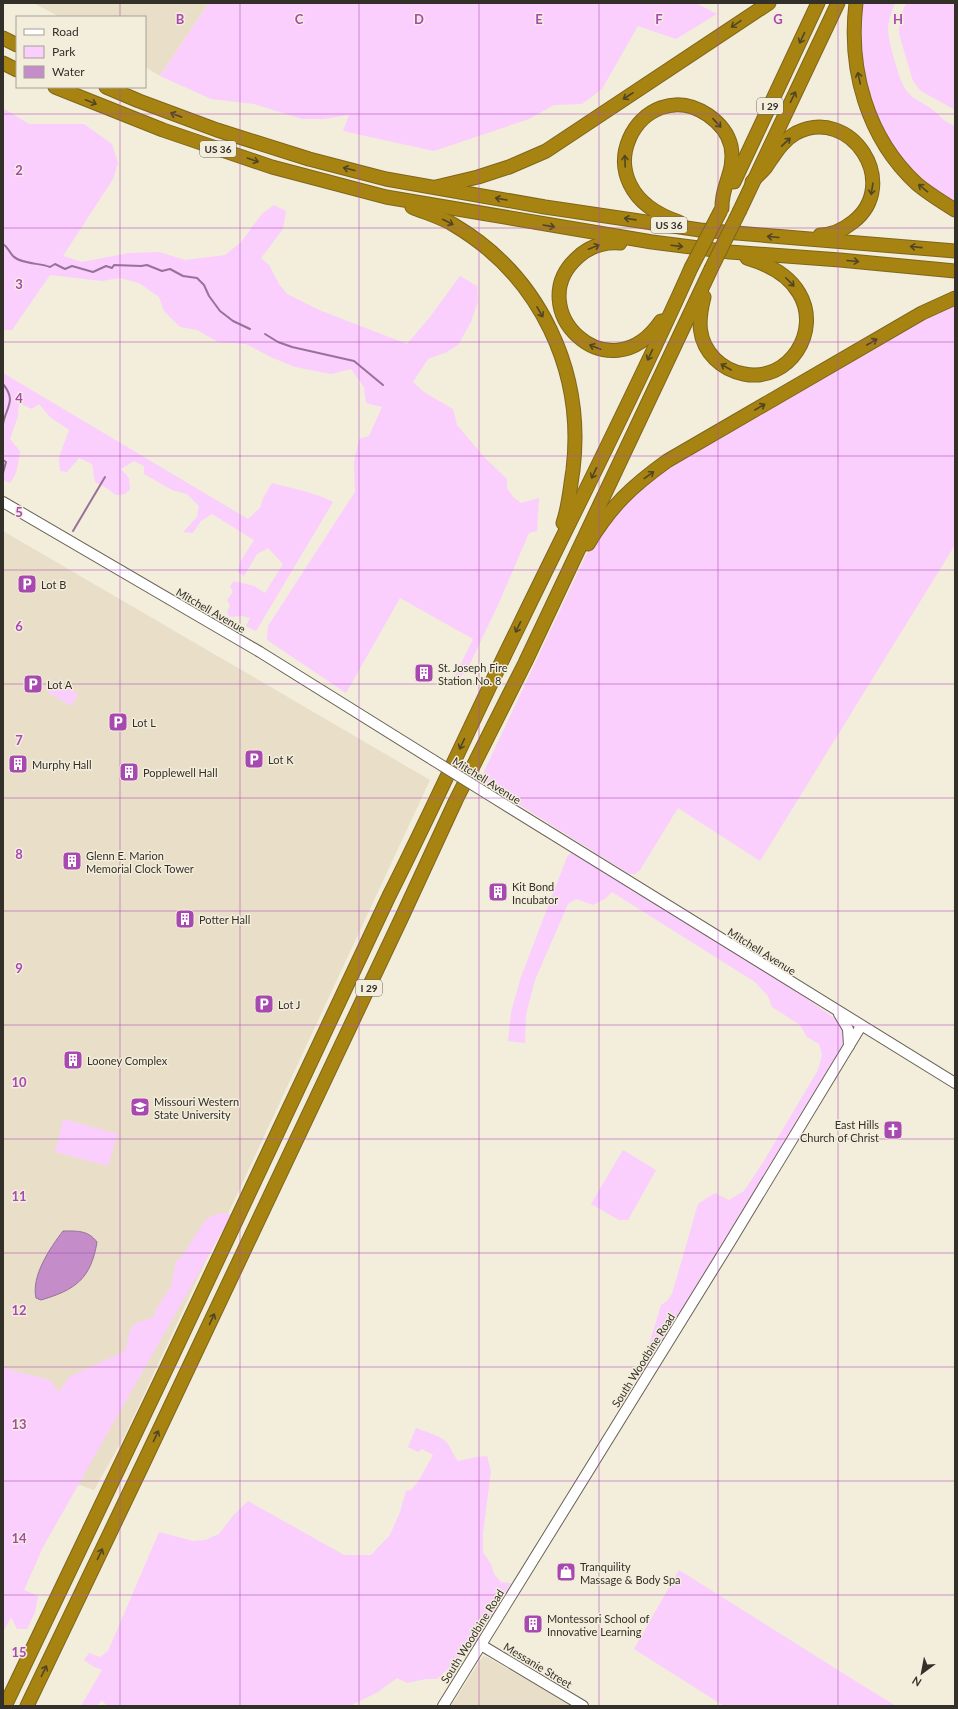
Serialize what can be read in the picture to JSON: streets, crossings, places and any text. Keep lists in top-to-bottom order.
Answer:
{
  "streets": {
    "highway": ["I 29", "US 36"],
    "street": ["Mitchell Avenue", "South Woodbine Road", "Messanie Street"]
  },
  "crossings": [
    ["Mitchell Avenue", "South Woodbine Road"],
    ["South Woodbine Road", "Messanie Street"]
  ],
  "places": {
    "parking": [
      "Lot B",
      "Lot A",
      "Lot L",
      "Lot K",
      "Lot J"
    ],
    "building": [
      "St. Joseph Fire Station No. 8",
      "Murphy Hall",
      "Popplewell Hall",
      "Glenn E. Marion Memorial Clock Tower",
      "Kit Bond Incubator",
      "Potter Hall",
      "Looney Complex",
      "Montessori School of Innovative Learning"
    ],
    "school or university": ["Missouri Western State University"],
    "church": ["East Hills Church of Christ"],
    "shop": ["Tranquility Massage & Body Spa"]
  },
  "legend": ["Road", "Park", "Water"],
  "north": "bottom left",
  "grid": {
    "columns": [
      "B",
      "C",
      "D",
      "E",
      "F",
      "G",
      "H"
    ],
    "rows": [
      "2",
      "3",
      "4",
      "5",
      "6",
      "7",
      "8",
      "9",
      "10",
      "11",
      "12",
      "13",
      "14",
      "15"
    ]
  }
}
